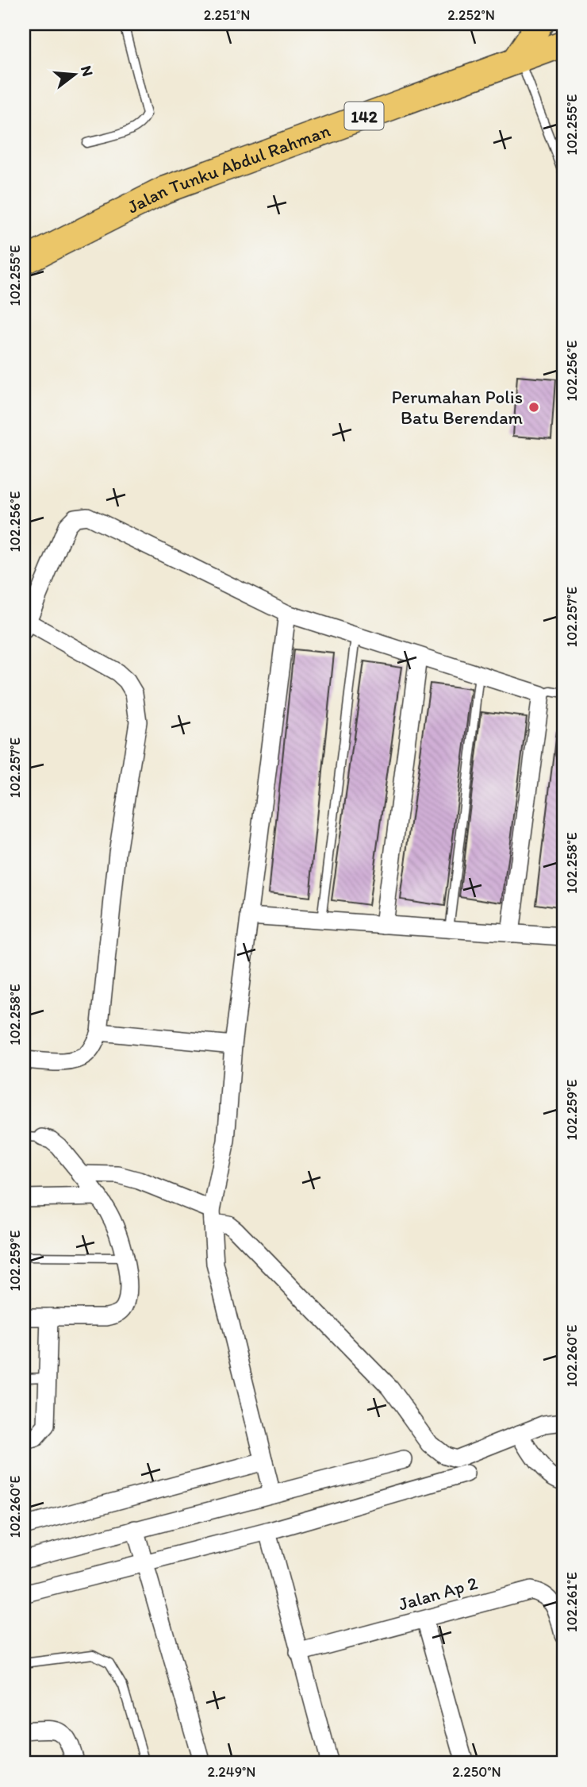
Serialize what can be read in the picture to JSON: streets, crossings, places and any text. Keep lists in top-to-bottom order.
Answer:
{
  "streets": {
    "main road": ["142", "Jalan Tunku Abdul Rahman"],
    "street": ["Jalan Ap 2"]
  },
  "places": ["Perumahan Polis Batu Berendam"],
  "north": "right",
  "coordinates": [
    "2.251°N",
    "2.252°N",
    "102.255°E",
    "102.256°E",
    "102.257°E",
    "102.258°E",
    "102.259°E",
    "102.260°E",
    "102.261°E",
    "2.249°N",
    "2.250°N"
  ]
}
